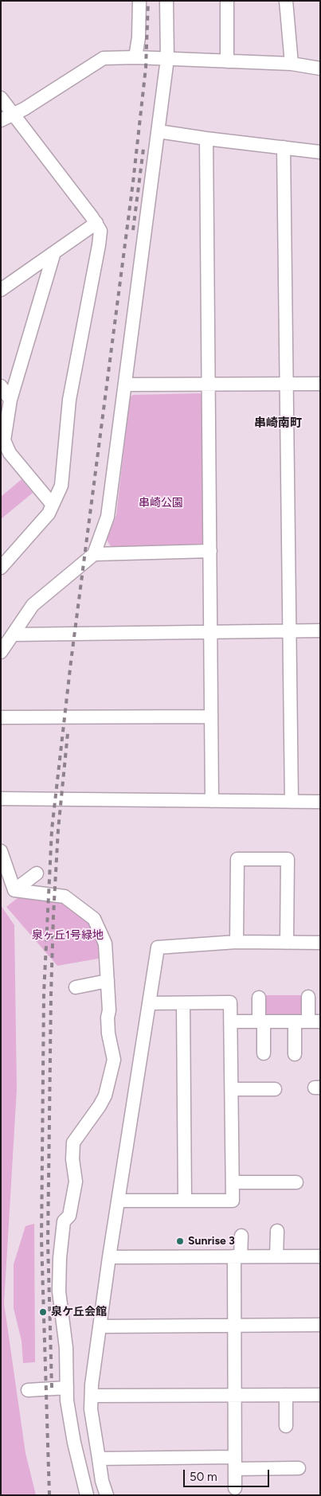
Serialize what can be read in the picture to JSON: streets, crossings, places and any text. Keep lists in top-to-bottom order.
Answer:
{
  "districts": ["串崎南町"],
  "parks": ["串崎公園", "泉ヶ丘1号緑地"],
  "places": ["Sunrise 3", "泉ケ丘会館"],
  "scale_bar": "50 m"
}
